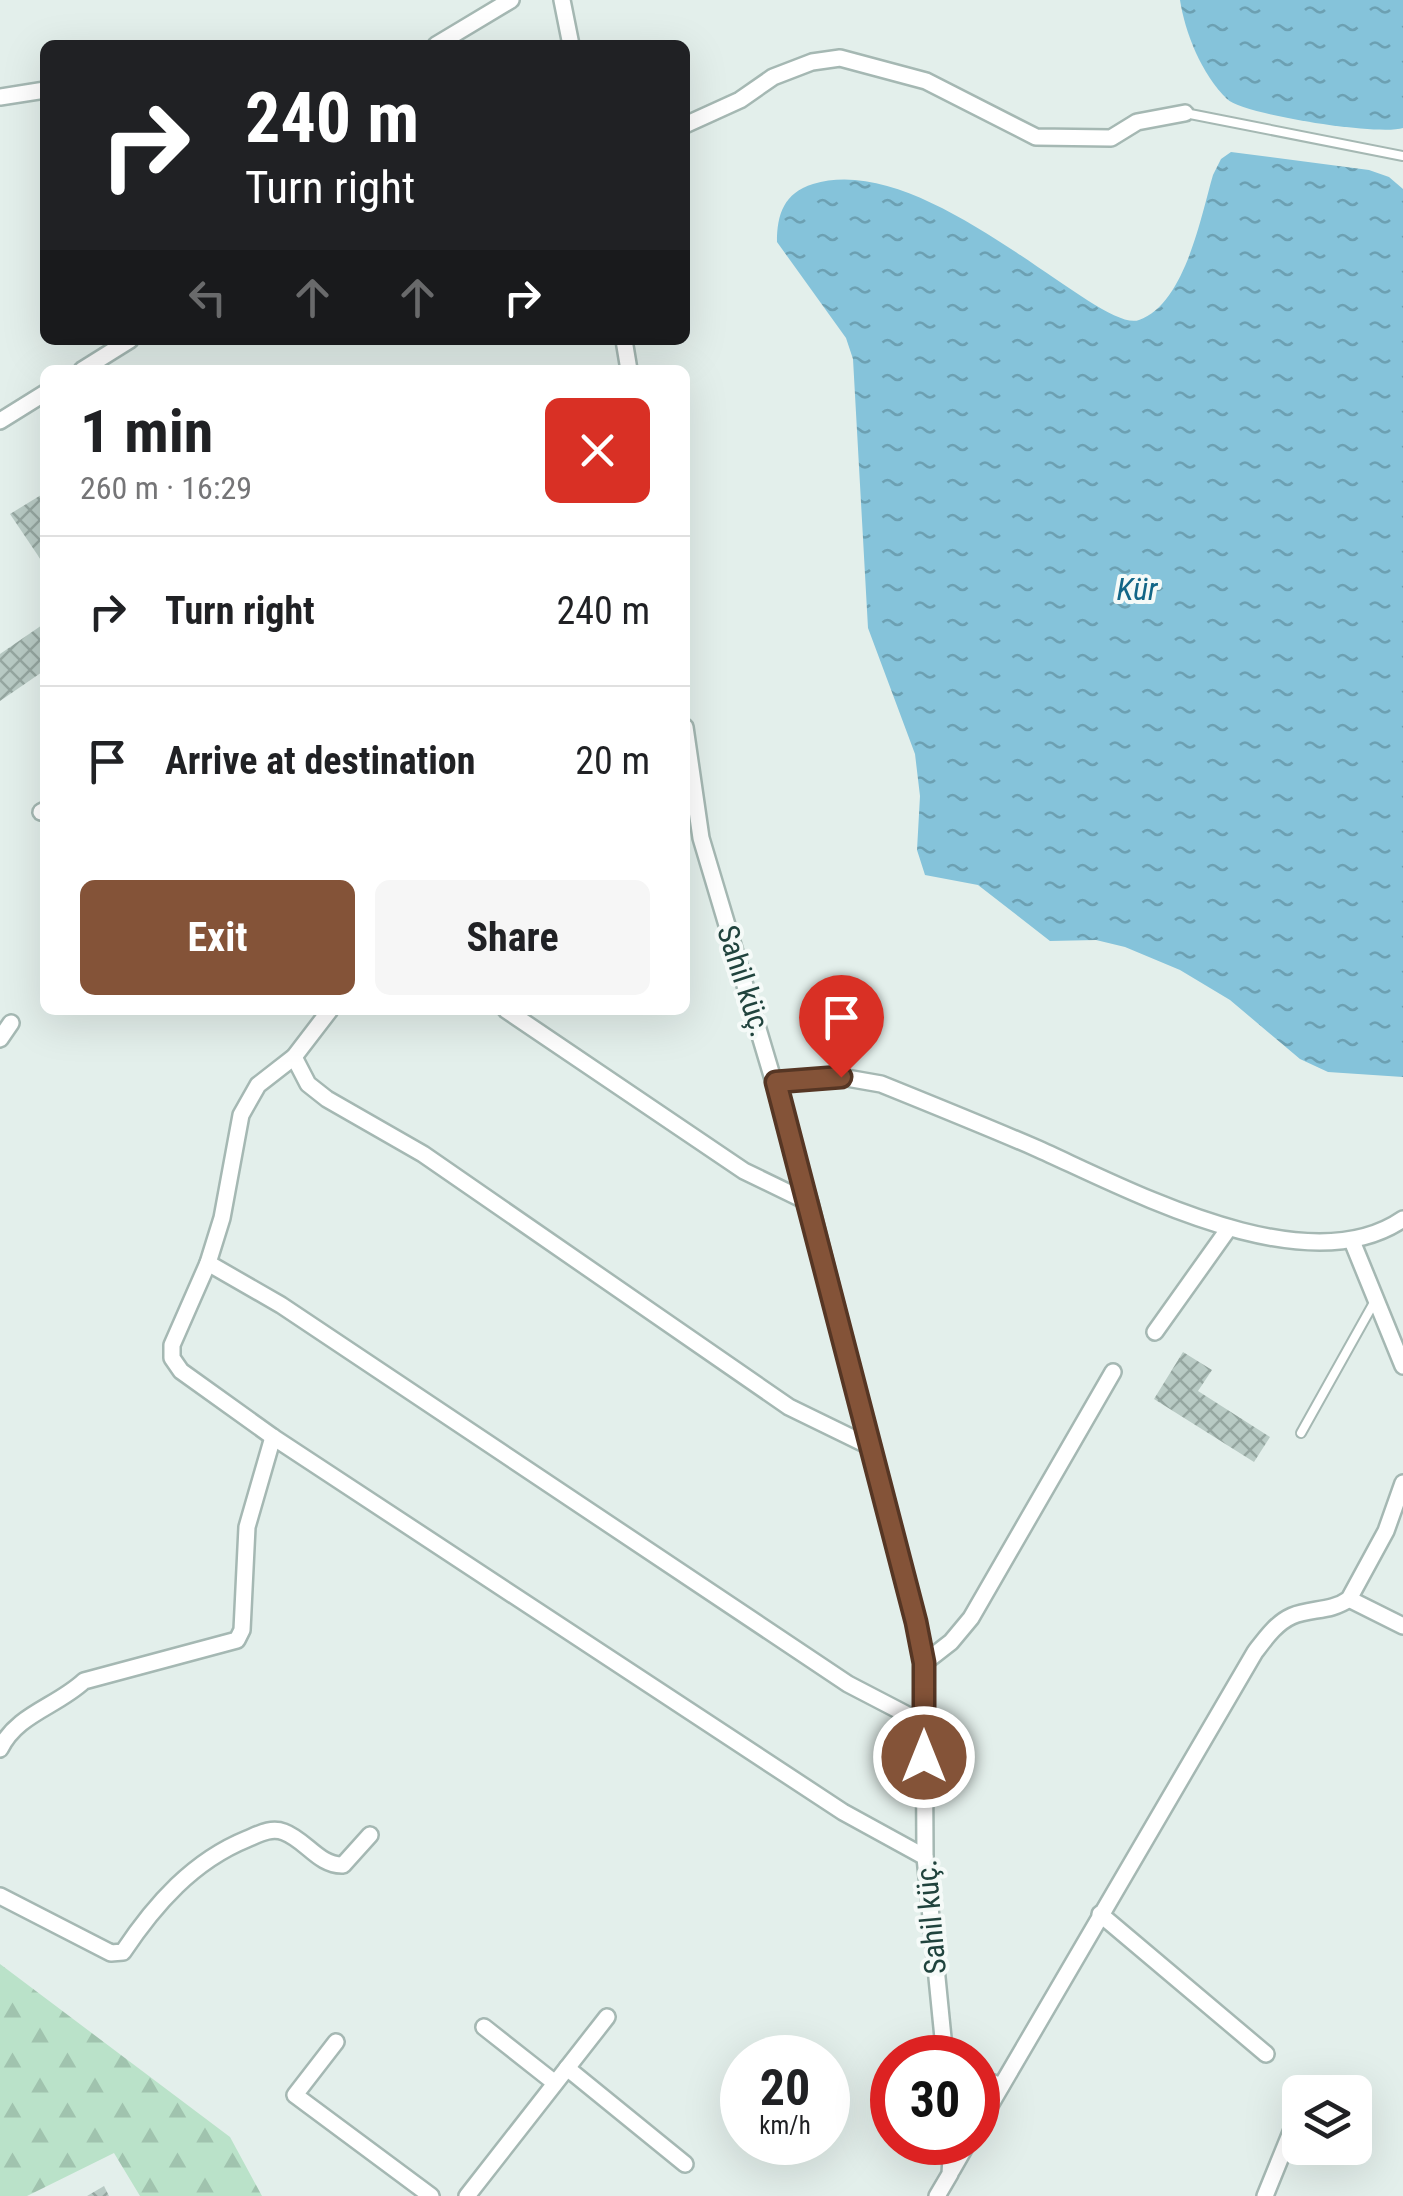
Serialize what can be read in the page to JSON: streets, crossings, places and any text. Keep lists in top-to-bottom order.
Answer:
{
  "streets": {
    "street": ["Sahil küç."]
  },
  "water": ["Kür"],
  "page": {
    "turn": ["240 m", "Turn right"],
    "heading": ["1 min", "260 m · 16:29"],
    "list": [
      {
        "name": "Turn right",
        "value": "240 m"
      },
      {
        "name": "Arrive at destination",
        "value": "20 m"
      }
    ],
    "buttons": ["Exit", "Share"],
    "speed": "20 km/h",
    "limit": "30"
  }
}
